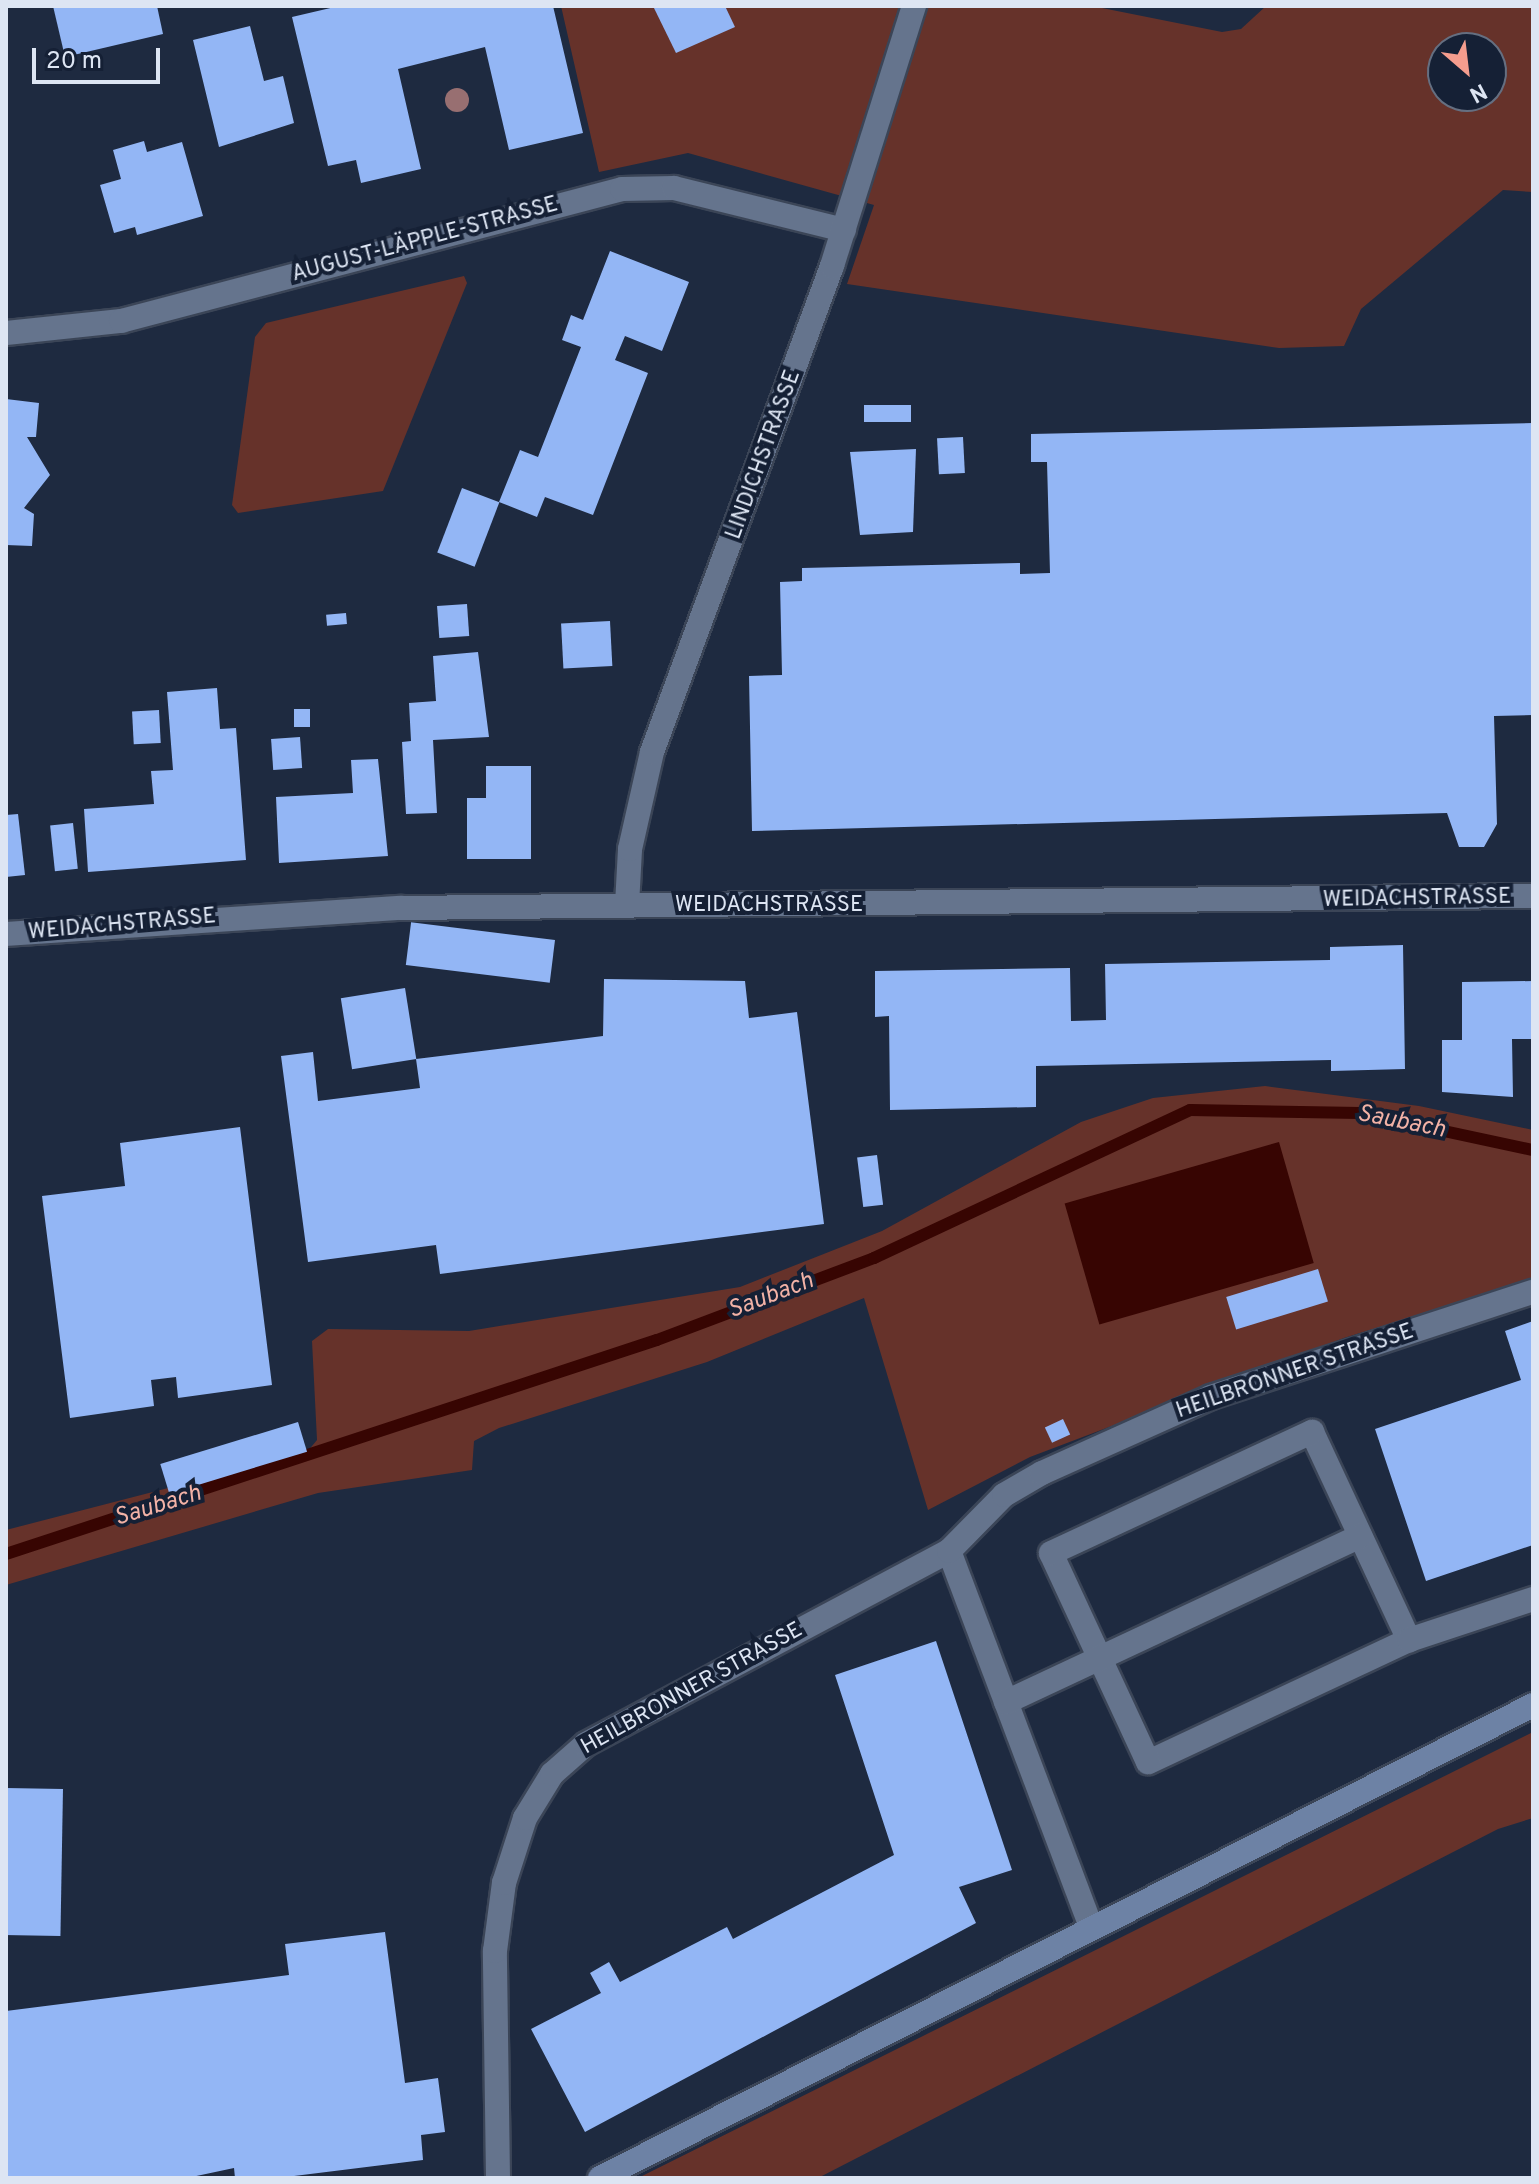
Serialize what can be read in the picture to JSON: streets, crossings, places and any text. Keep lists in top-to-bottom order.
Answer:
{
  "streets": {
    "street": [
      "AUGUST-LÄPPLE-STRASSE",
      "LINDICHSTRASSE",
      "WEIDACHSTRASSE",
      "HEILBRONNER STRASSE"
    ]
  },
  "crossings": [
    ["AUGUST-LÄPPLE-STRASSE", "LINDICHSTRASSE"],
    ["LINDICHSTRASSE", "WEIDACHSTRASSE"]
  ],
  "water": ["Saubach"],
  "scale_bar": "20 m",
  "north": "bottom right"
}
